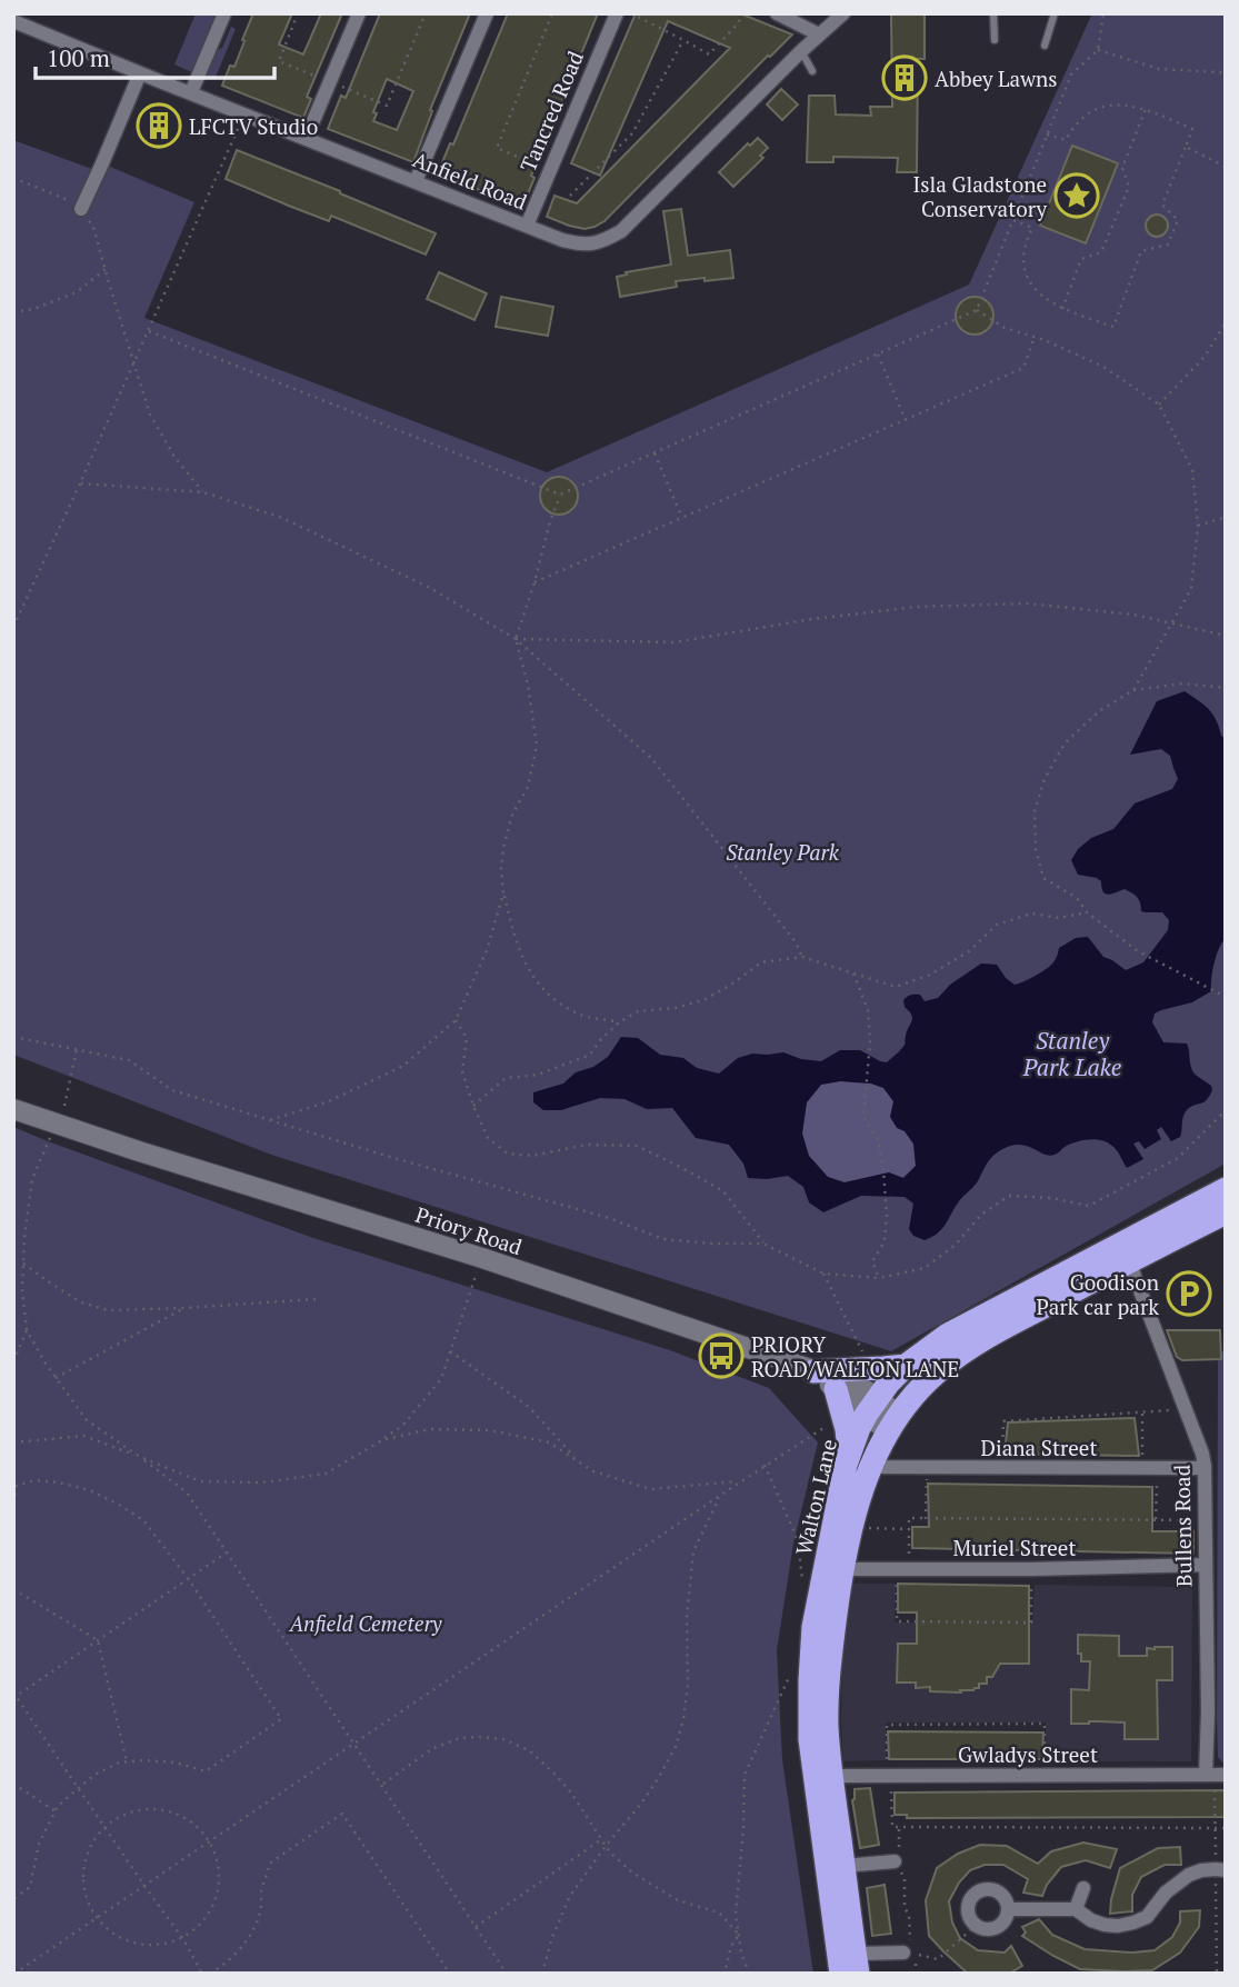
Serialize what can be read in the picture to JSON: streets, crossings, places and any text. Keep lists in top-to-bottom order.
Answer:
{
  "streets": {
    "highway": ["Walton Lane"],
    "street": [
      "Tancred Road",
      "Anfield Road",
      "Priory Road",
      "Diana Street",
      "Bullens Road",
      "Muriel Street",
      "Gwladys Street"
    ]
  },
  "crossings": [
    ["Tancred Road", "Anfield Road"],
    ["Priory Road", "Walton Lane"],
    ["Diana Street", "Walton Lane"],
    ["Diana Street", "Bullens Road"],
    ["Walton Lane", "Bullens Road"],
    ["Walton Lane", "Muriel Street"],
    ["Walton Lane", "Gwladys Street"],
    ["Bullens Road", "Muriel Street"],
    ["Bullens Road", "Gwladys Street"]
  ],
  "water": ["Stanley Park Lake"],
  "parks": ["Stanley Park", "Anfield Cemetery"],
  "places": {
    "building": ["Abbey Lawns", "LFCTV Studio"],
    "place": ["Isla Gladstone Conservatory"],
    "parking": ["Goodison Park car park"],
    "bus stop": ["PRIORY ROAD/WALTON LANE"]
  },
  "scale_bar": "100 m"
}
